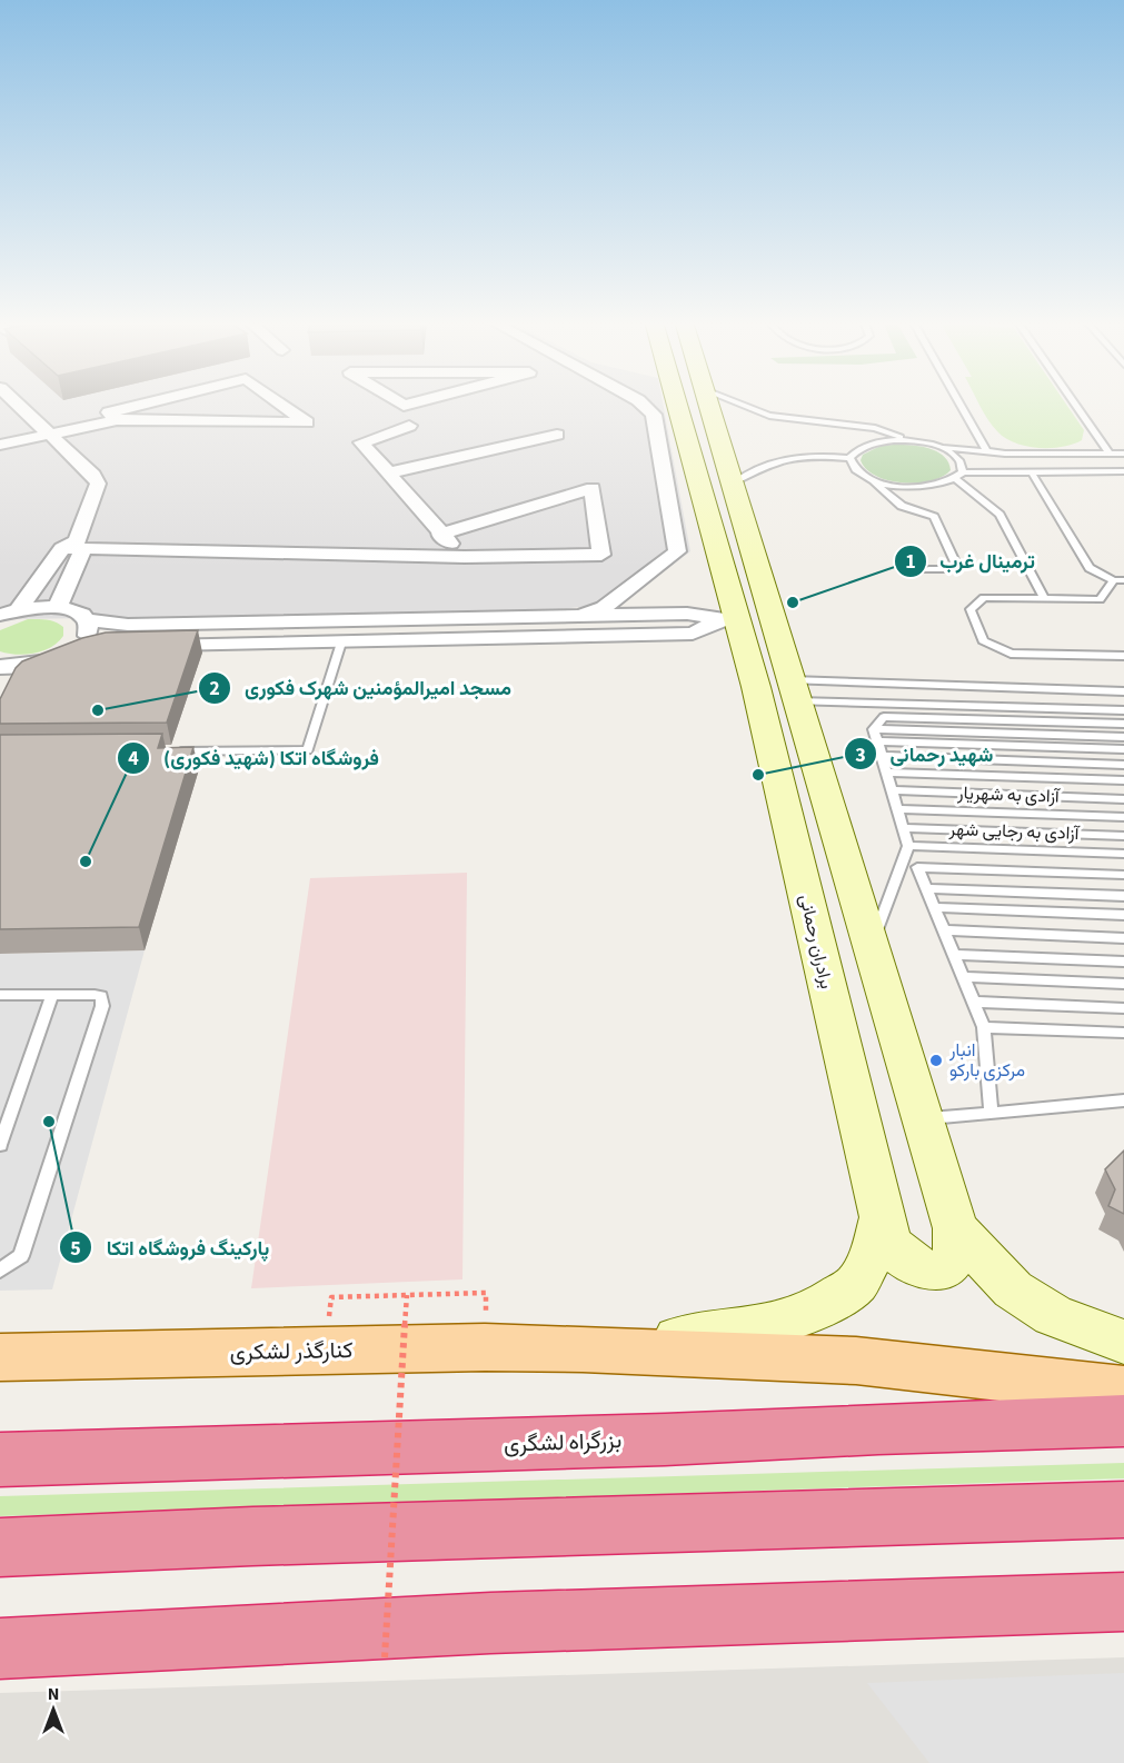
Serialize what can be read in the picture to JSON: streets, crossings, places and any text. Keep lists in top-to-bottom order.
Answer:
{
  "streets": {
    "highway": ["بزرگراه لشگری"],
    "main road": ["برادران رحمانی", "کنارگذر لشکری"],
    "lane": ["آزادی به شهریار", "آزادی به رجایی شهر"]
  },
  "crossings": [
    ["برادران رحمانی", "کنارگذر لشکری"]
  ],
  "places": [
    "ترمینال غرب",
    "مسجد امیرالمؤمنین شهرک فکوری",
    "شهید رحمانی",
    "فروشگاه اتکا (شهید فکوری)",
    "انبار مرکزی بارکو",
    "پارکینگ فروشگاه اتکا"
  ],
  "north": "top"
}
